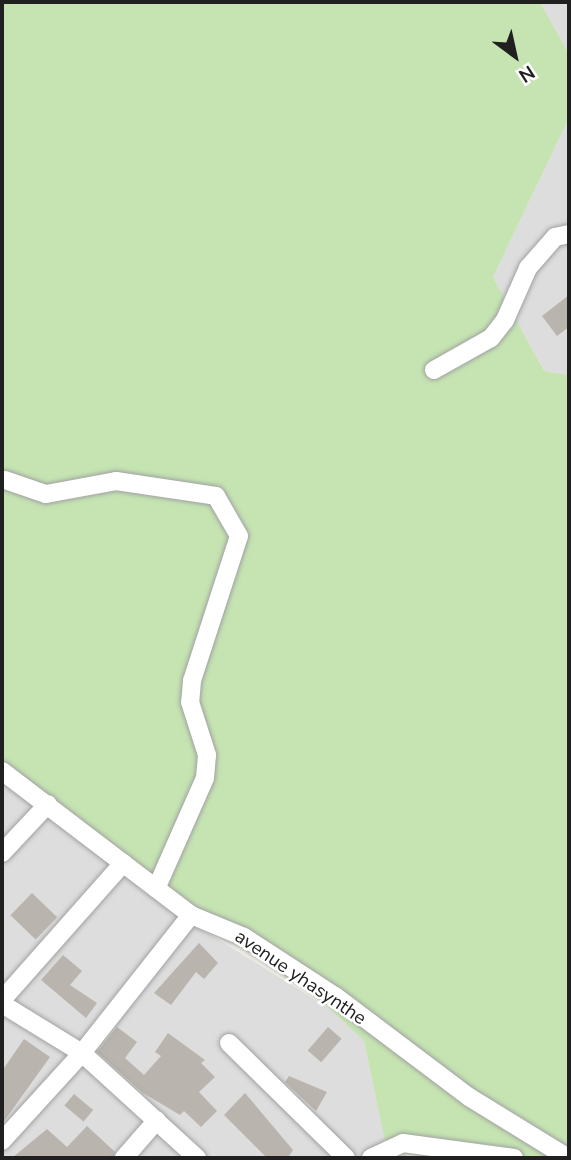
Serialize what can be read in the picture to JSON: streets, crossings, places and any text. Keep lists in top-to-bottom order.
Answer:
{
  "streets": {
    "street": ["avenue yhasynthe"]
  },
  "north": "bottom right"
}
